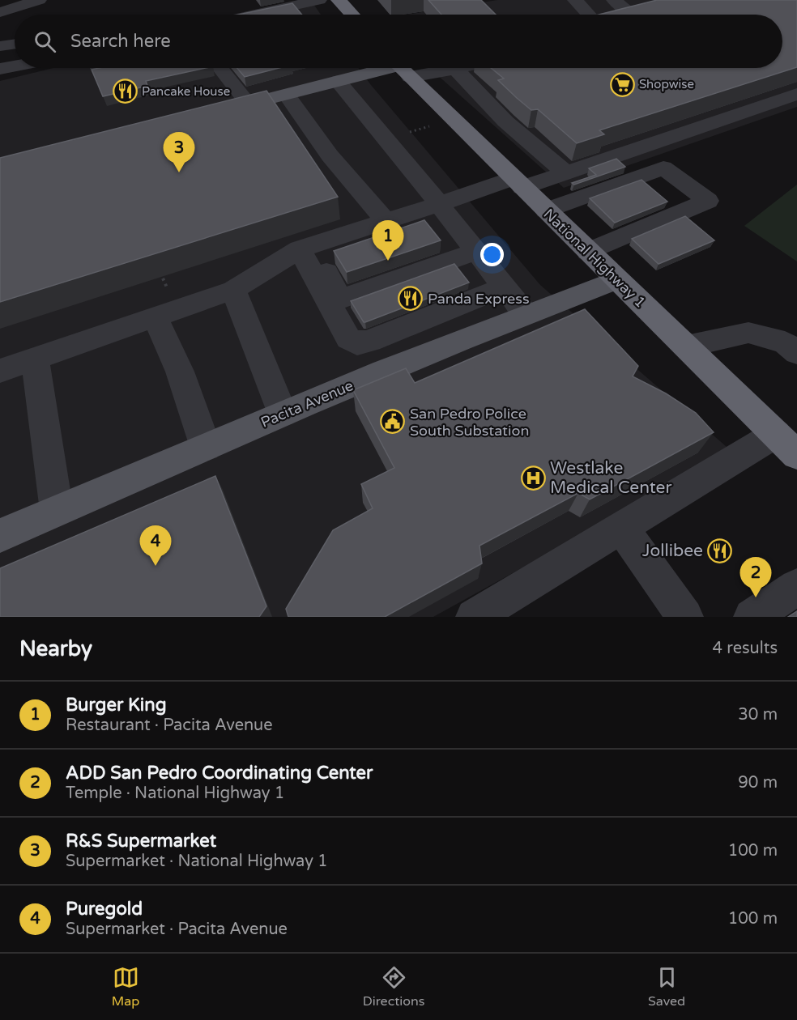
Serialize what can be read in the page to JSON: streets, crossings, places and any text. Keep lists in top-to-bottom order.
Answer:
{
  "streets": {
    "highway": ["National Highway 1"],
    "main road": ["Pacita Avenue"]
  },
  "crossings": [
    ["National Highway 1", "Pacita Avenue"]
  ],
  "places": {
    "supermarket": ["Shopwise"],
    "restaurant": ["Pancake House", "Panda Express", "Jollibee"],
    "public building": ["San Pedro Police South Substation"],
    "hospital": ["Westlake Medical Center"]
  },
  "page": {
    "search": "Search here",
    "pins": [
      "3",
      "1",
      "4",
      "2"
    ],
    "heading": ["Nearby", "4 results"],
    "list": [
      {
        "mark": "1",
        "name": "Burger King",
        "note": "Restaurant · Pacita Avenue",
        "value": "30 m"
      },
      {
        "mark": "2",
        "name": "ADD San Pedro Coordinating Center",
        "note": "Temple · National Highway 1",
        "value": "90 m"
      },
      {
        "mark": "3",
        "name": "R&S Supermarket",
        "note": "Supermarket · National Highway 1",
        "value": "100 m"
      },
      {
        "mark": "4",
        "name": "Puregold",
        "note": "Supermarket · Pacita Avenue",
        "value": "100 m"
      }
    ],
    "nav": ["Map", "Directions", "Saved"]
  }
}
